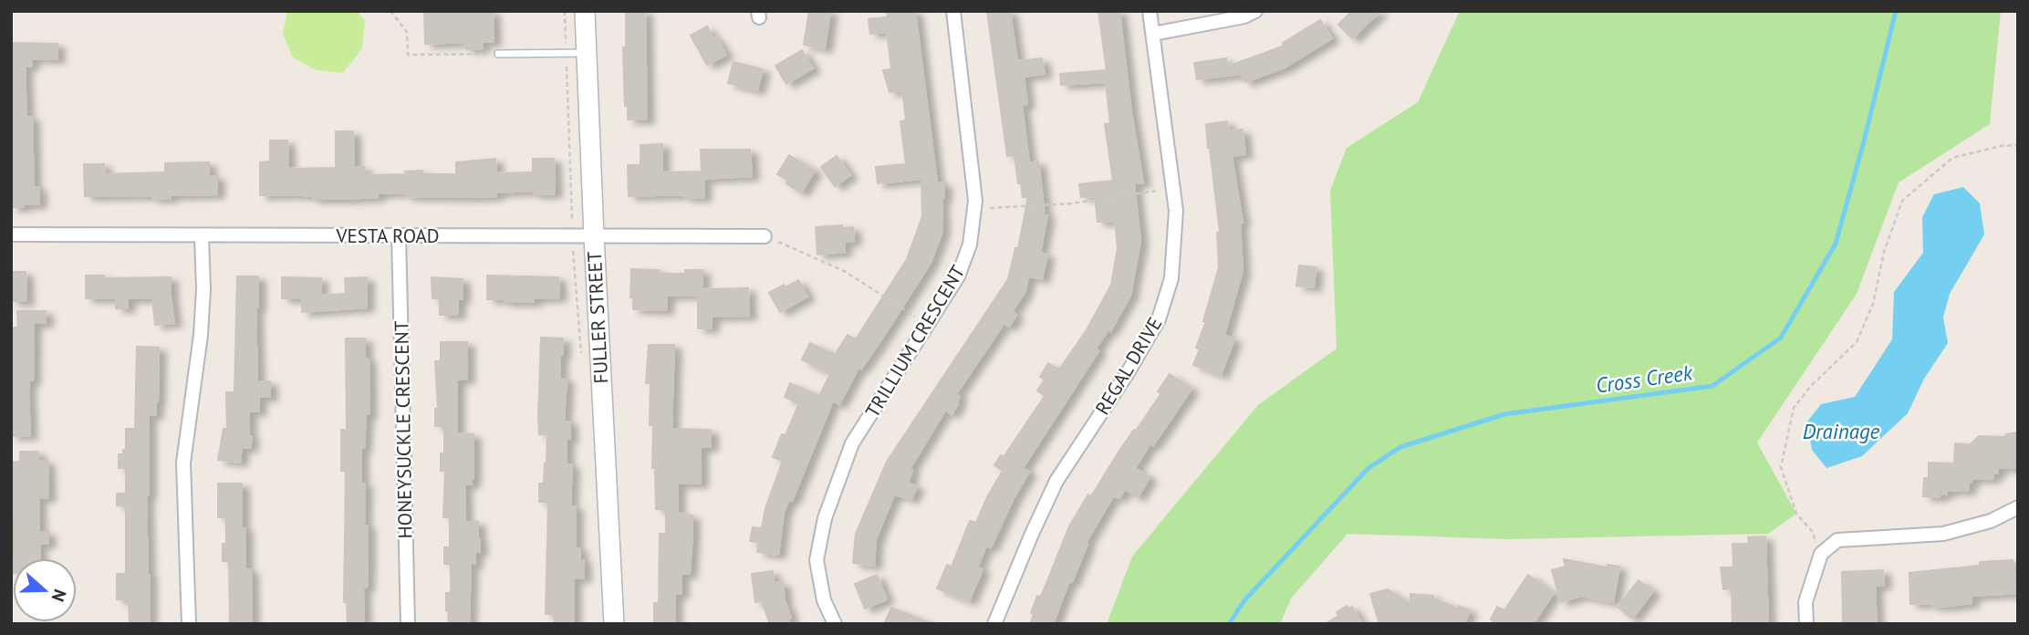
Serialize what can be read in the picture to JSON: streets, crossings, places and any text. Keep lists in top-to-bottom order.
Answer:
{
  "streets": {
    "street": [
      "VESTA ROAD",
      "FULLER STREET",
      "TRILLIUM CRESCENT",
      "REGAL DRIVE",
      "HONEYSUCKLE CRESCENT"
    ]
  },
  "crossings": [
    ["VESTA ROAD", "FULLER STREET"],
    ["VESTA ROAD", "HONEYSUCKLE CRESCENT"]
  ],
  "water": ["Cross Creek", "Drainage"],
  "north": "right"
}
